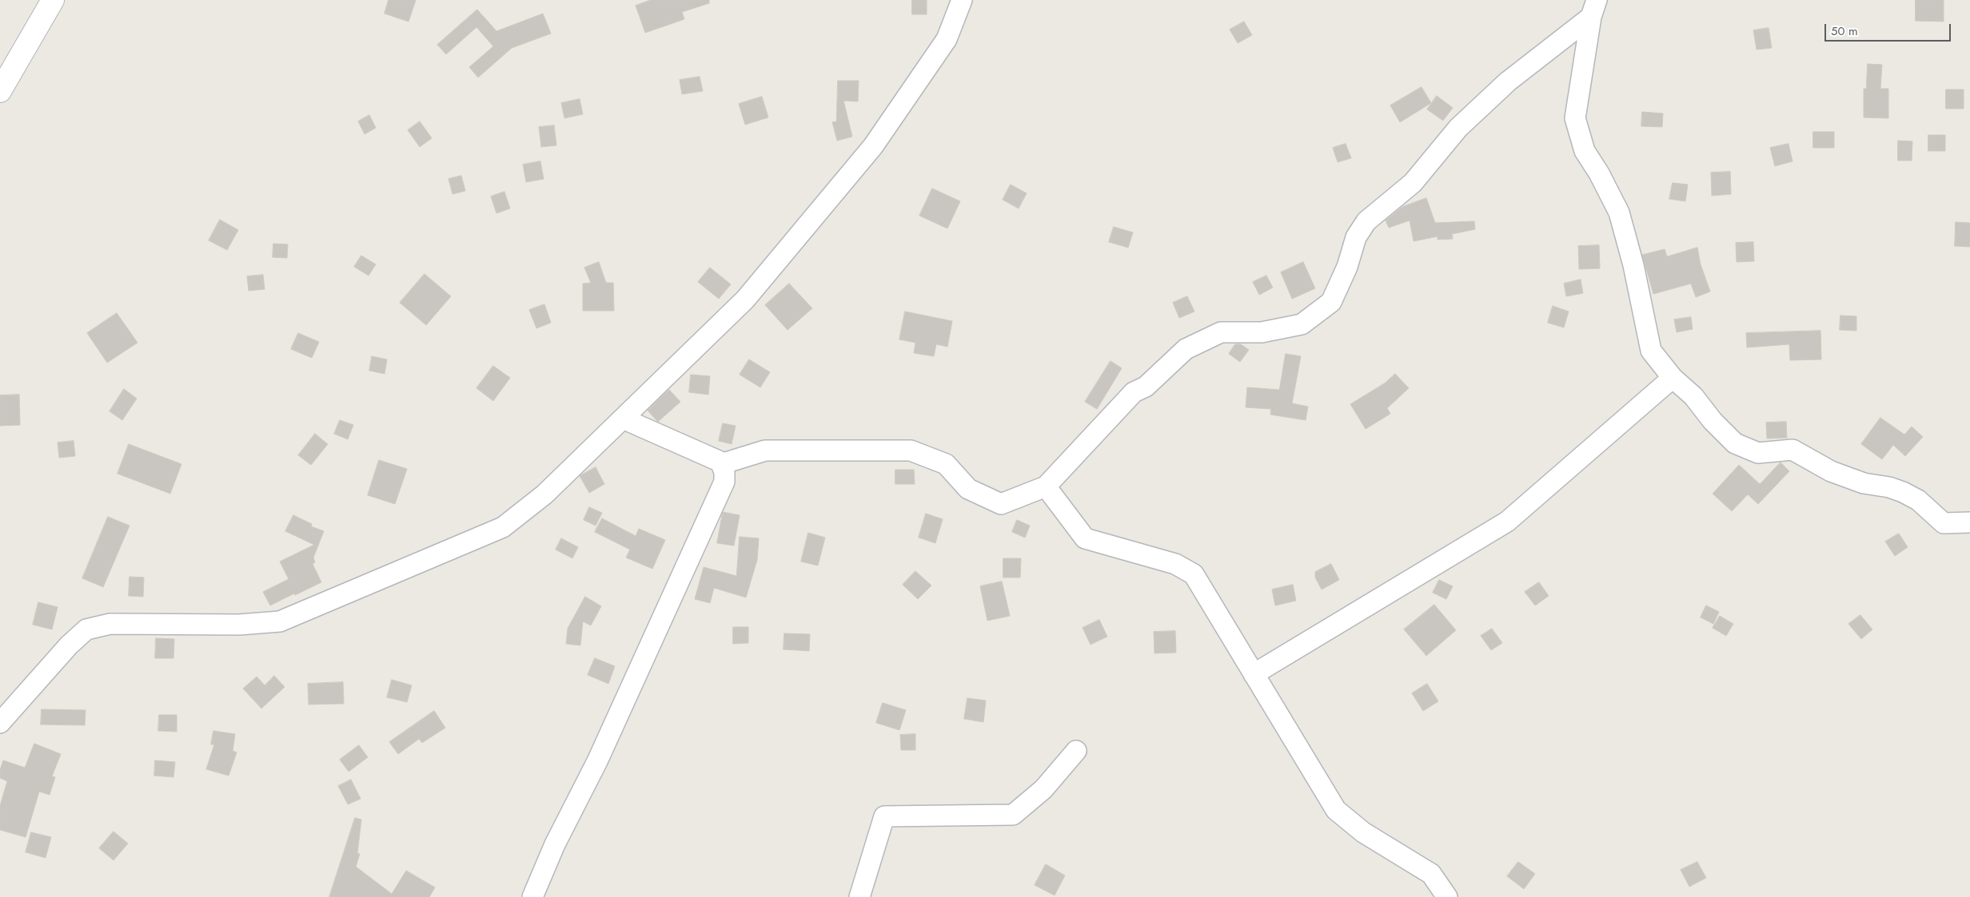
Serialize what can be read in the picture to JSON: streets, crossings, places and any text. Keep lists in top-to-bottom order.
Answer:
{
  "scale_bar": "50 m"
}
